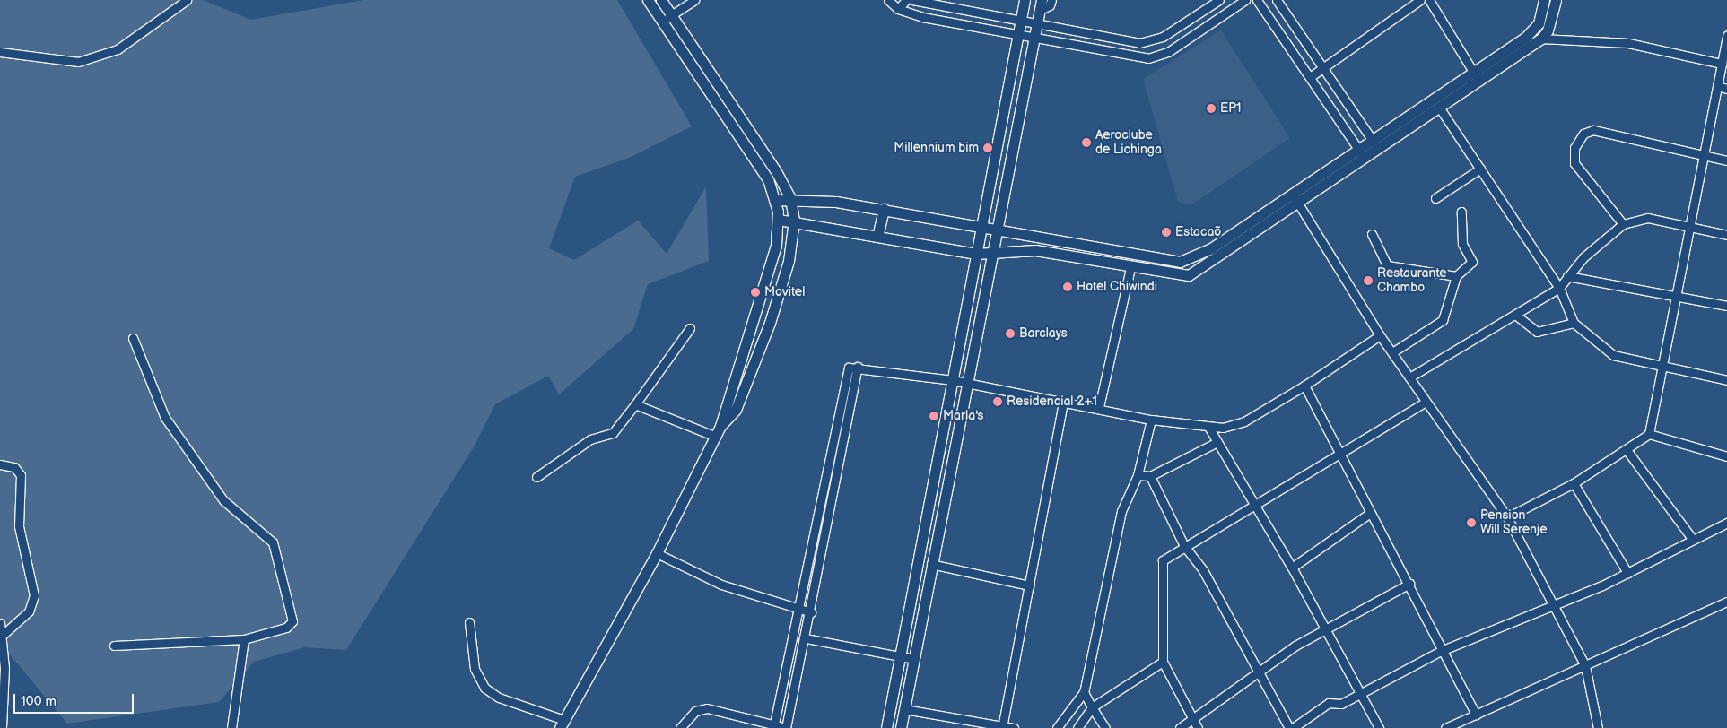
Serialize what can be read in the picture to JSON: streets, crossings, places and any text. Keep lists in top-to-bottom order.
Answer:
{
  "places": [
    "EP1",
    "Aeroclube de Lichinga",
    "Millennium bim",
    "Estacaõ",
    "Restaurante Chambo",
    "Hotel Chiwindi",
    "Movitel",
    "Barclays",
    "Residencial 2+1",
    "Maria's",
    "Pension Will Serenje"
  ],
  "scale_bar": "100 m"
}
